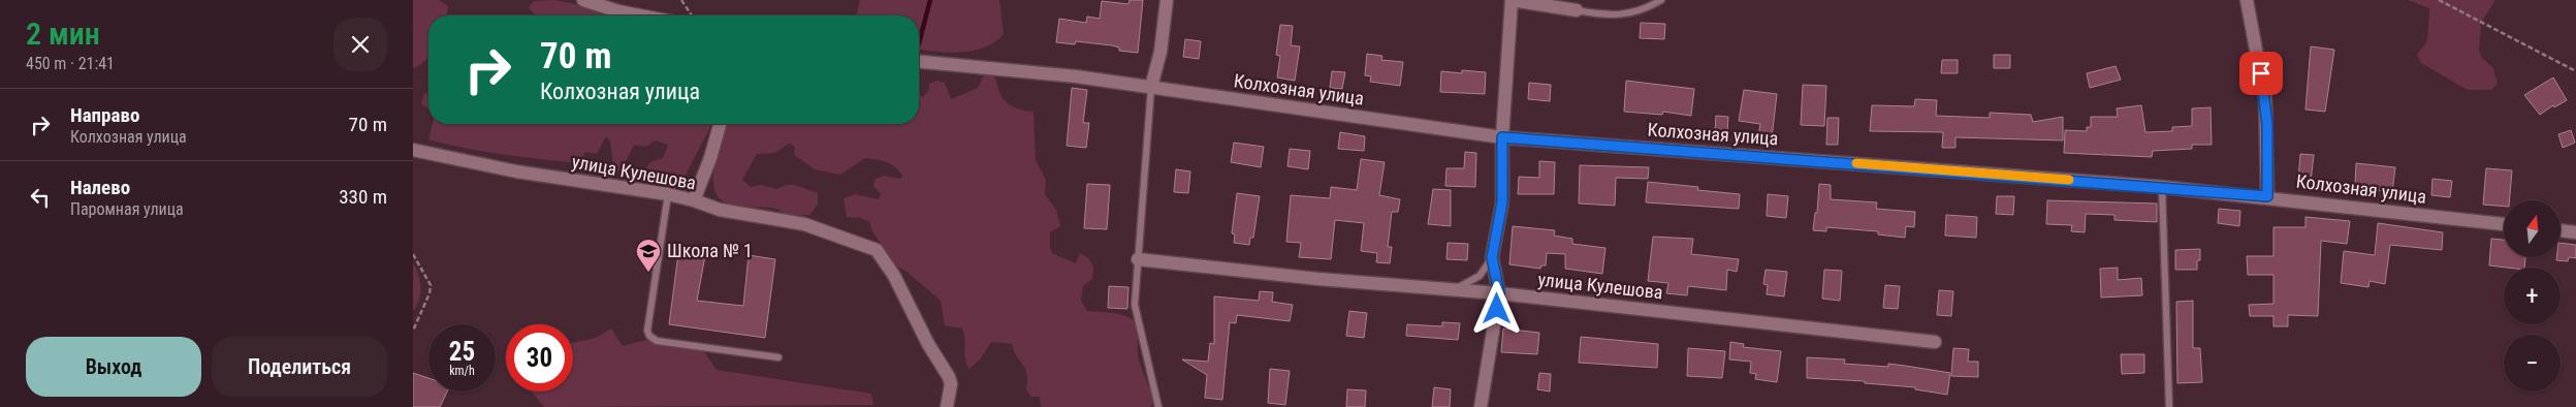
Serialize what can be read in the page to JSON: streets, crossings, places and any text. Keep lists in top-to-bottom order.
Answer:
{
  "streets": {
    "street": ["Колхозная улица", "улица Кулешова"]
  },
  "places": {
    "school or university": ["Школа № 1"]
  },
  "north": "top",
  "page": {
    "heading": ["2 мин", "450 m · 21:41"],
    "turn": ["70 m", "Колхозная улица"],
    "list": [
      {
        "name": "Направо",
        "note": "Колхозная улица",
        "value": "70 m"
      },
      {
        "name": "Налево",
        "note": "Паромная улица",
        "value": "330 m"
      }
    ],
    "map_buttons": ["+", "−"],
    "speed": "25 km/h",
    "limit": "30",
    "buttons": ["Выход", "Поделиться"]
  }
}
